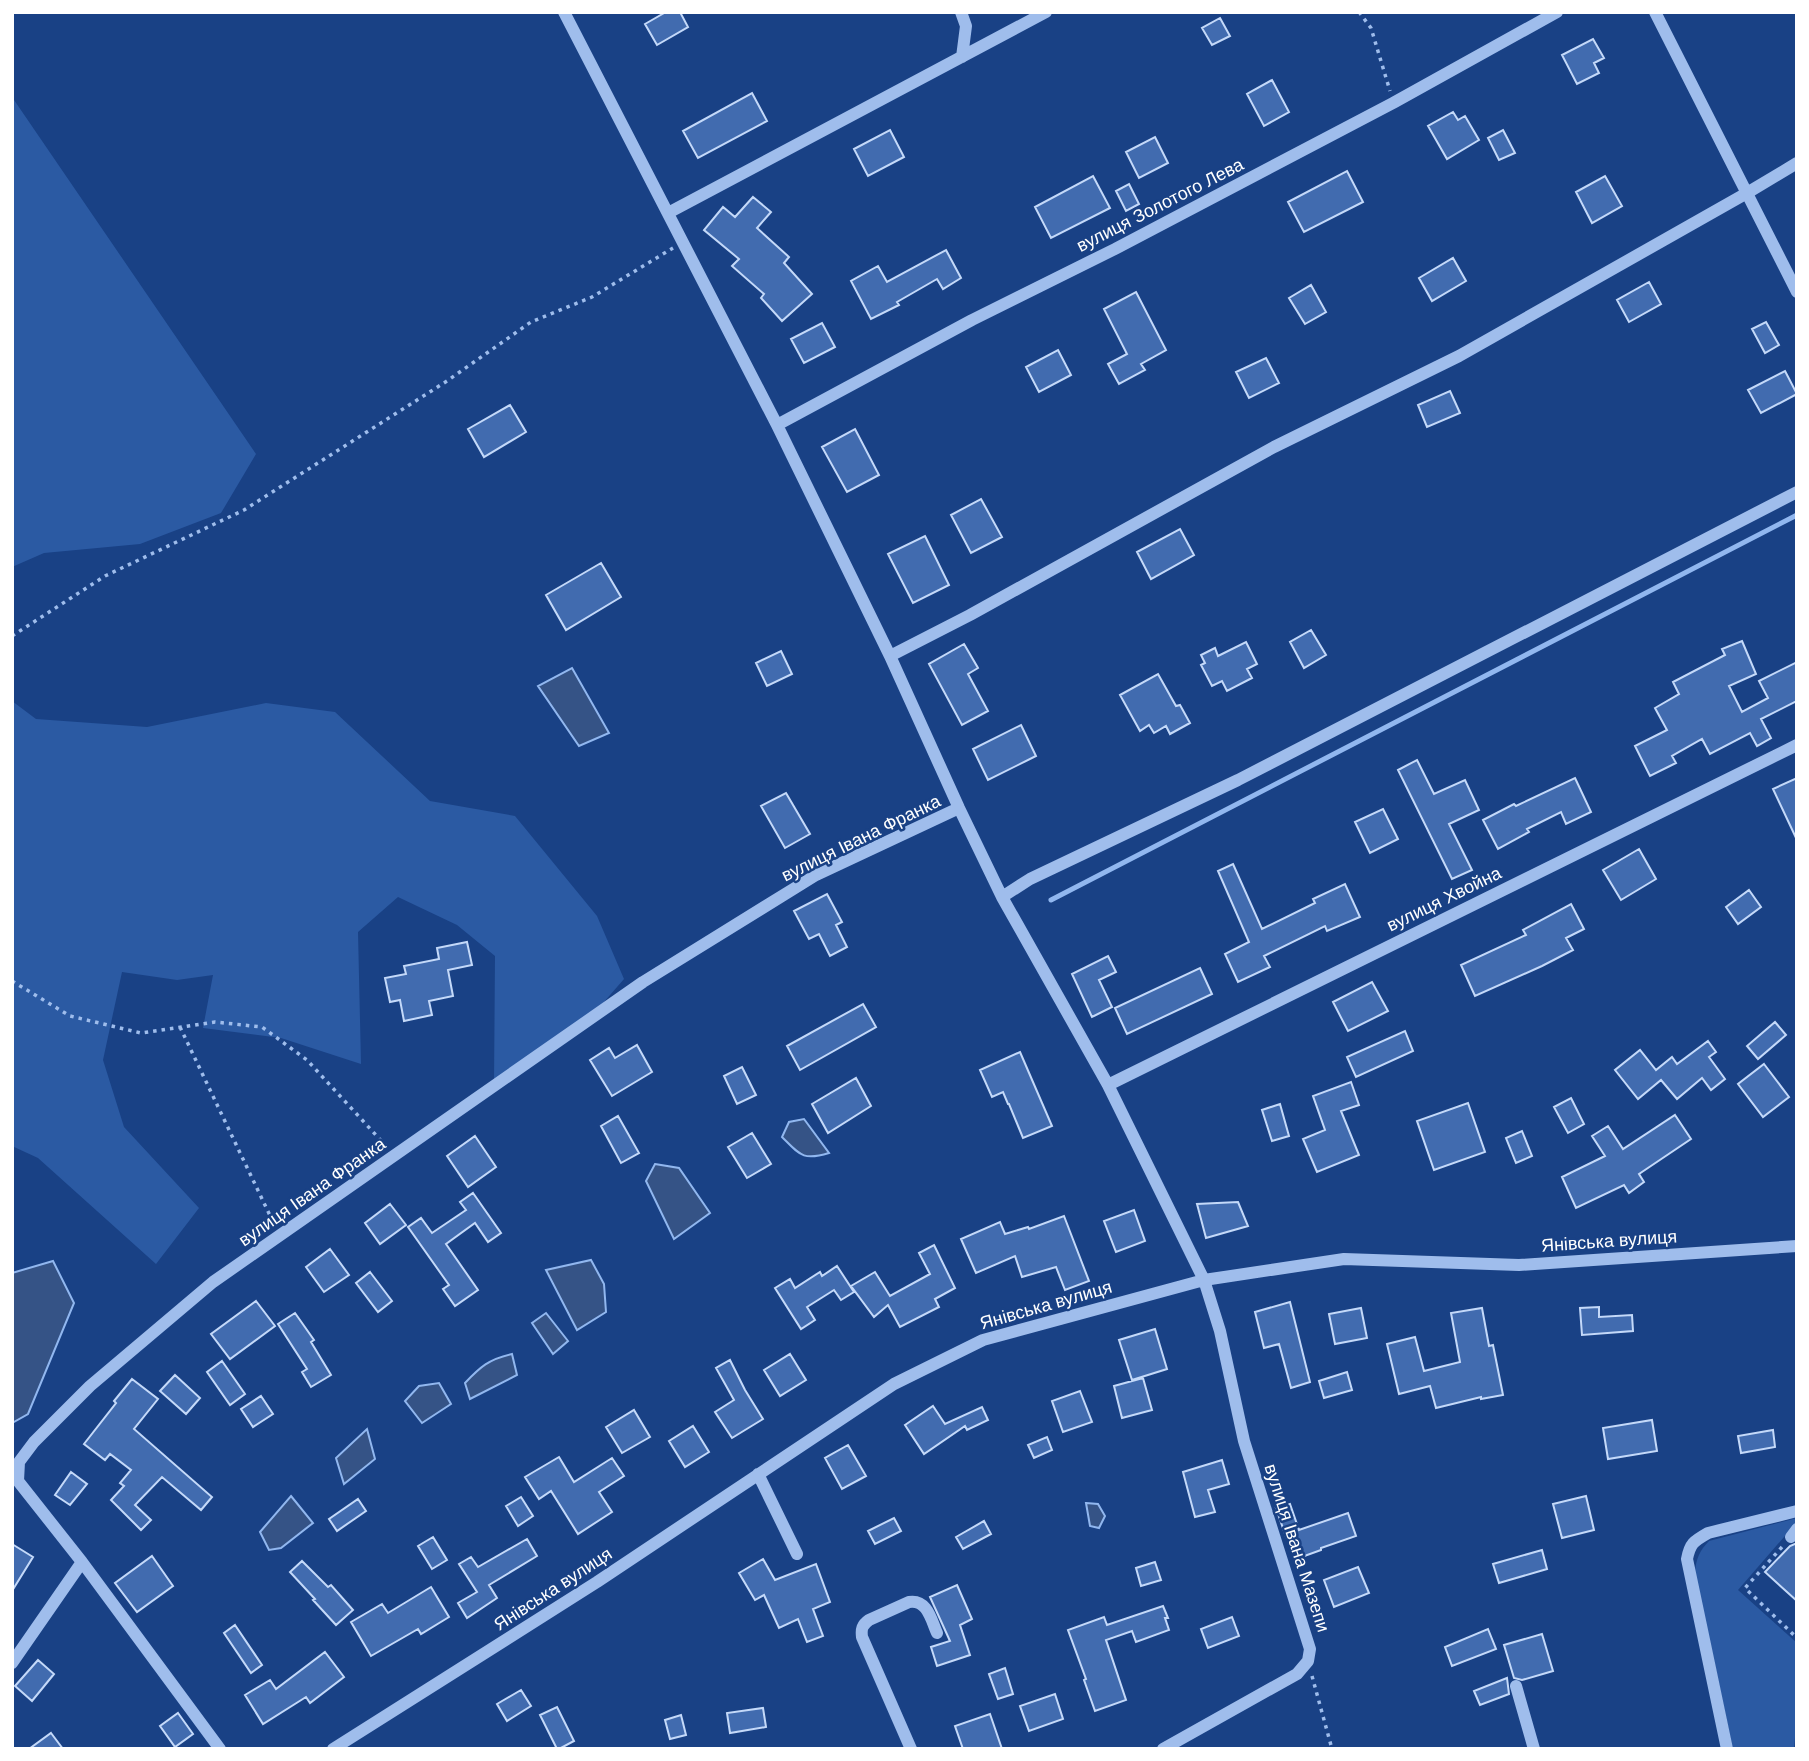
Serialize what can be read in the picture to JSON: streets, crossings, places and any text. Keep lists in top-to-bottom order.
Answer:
{
  "streets": {
    "street": [
      "вулиця Золотого Лева",
      "вулиця Івана Франка",
      "вулиця Хвойна",
      "Янівська вулиця",
      "вулиця Івана Мазепи"
    ]
  },
  "crossings": [
    ["вулиця Золотого Лева", "вулиця Івана Мазепи"],
    ["вулиця Івана Франка", "вулиця Івана Мазепи"],
    ["вулиця Хвойна", "вулиця Івана Мазепи"],
    ["Янівська вулиця", "вулиця Івана Мазепи"]
  ]
}
